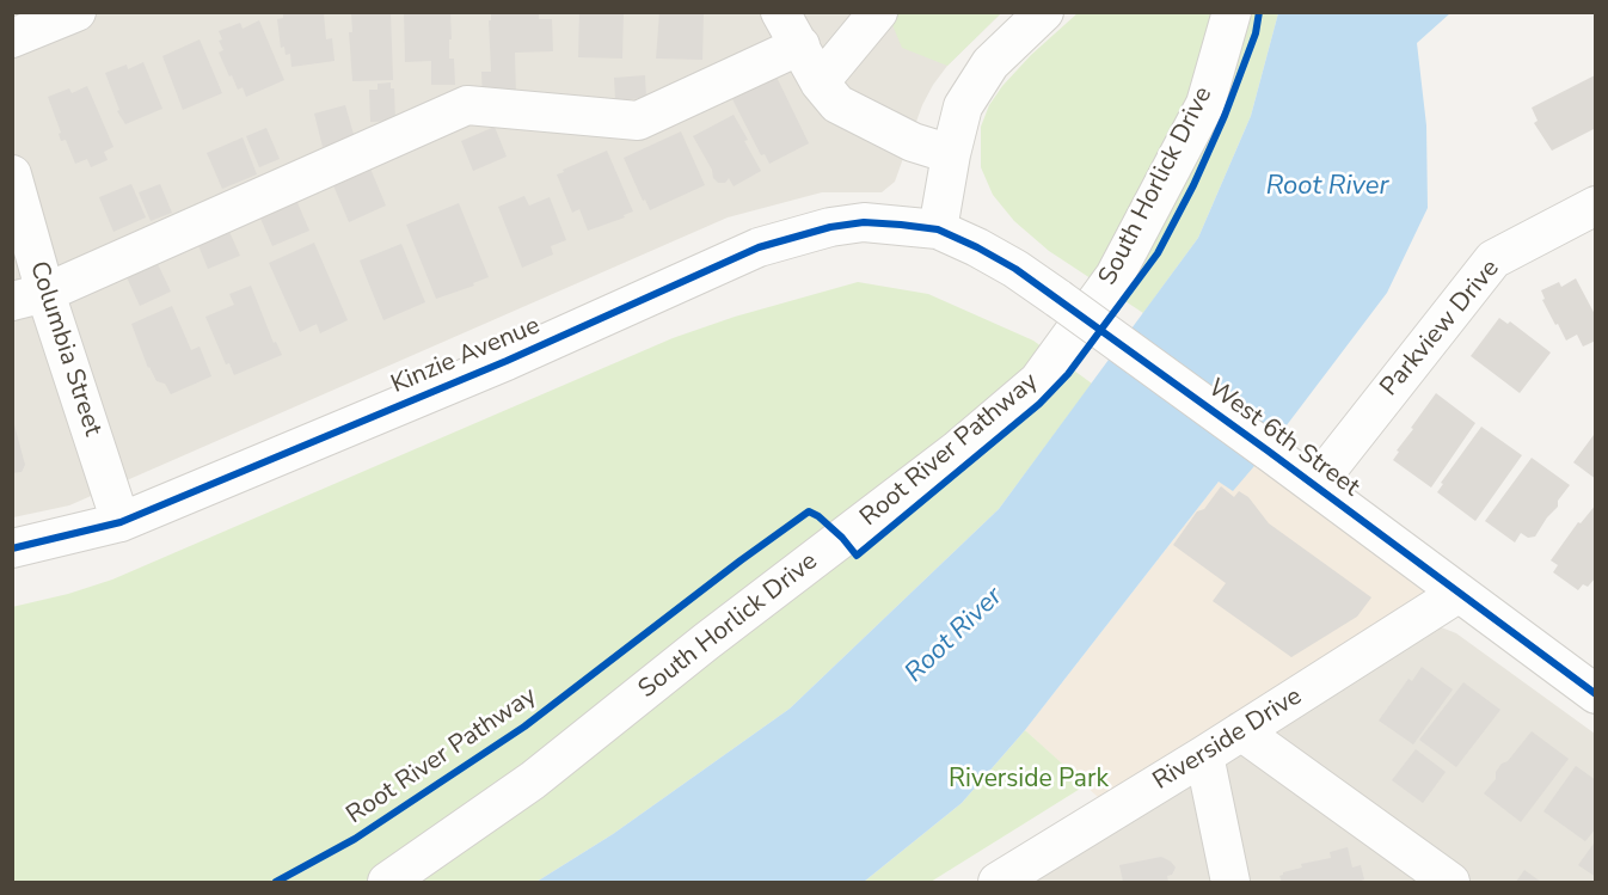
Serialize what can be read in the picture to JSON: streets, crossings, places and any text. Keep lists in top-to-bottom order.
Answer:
{
  "streets": {
    "street": [
      "South Horlick Drive",
      "Parkview Drive",
      "Columbia Street",
      "Kinzie Avenue",
      "West 6th Street",
      "Riverside Drive"
    ],
    "cycle path": ["Root River Pathway"]
  },
  "crossings": [
    ["Parkview Drive", "West 6th Street"],
    ["Columbia Street", "Kinzie Avenue"],
    ["Kinzie Avenue", "West 6th Street"],
    ["West 6th Street", "Riverside Drive"]
  ],
  "water": ["Root River"],
  "parks": ["Riverside Park"]
}
